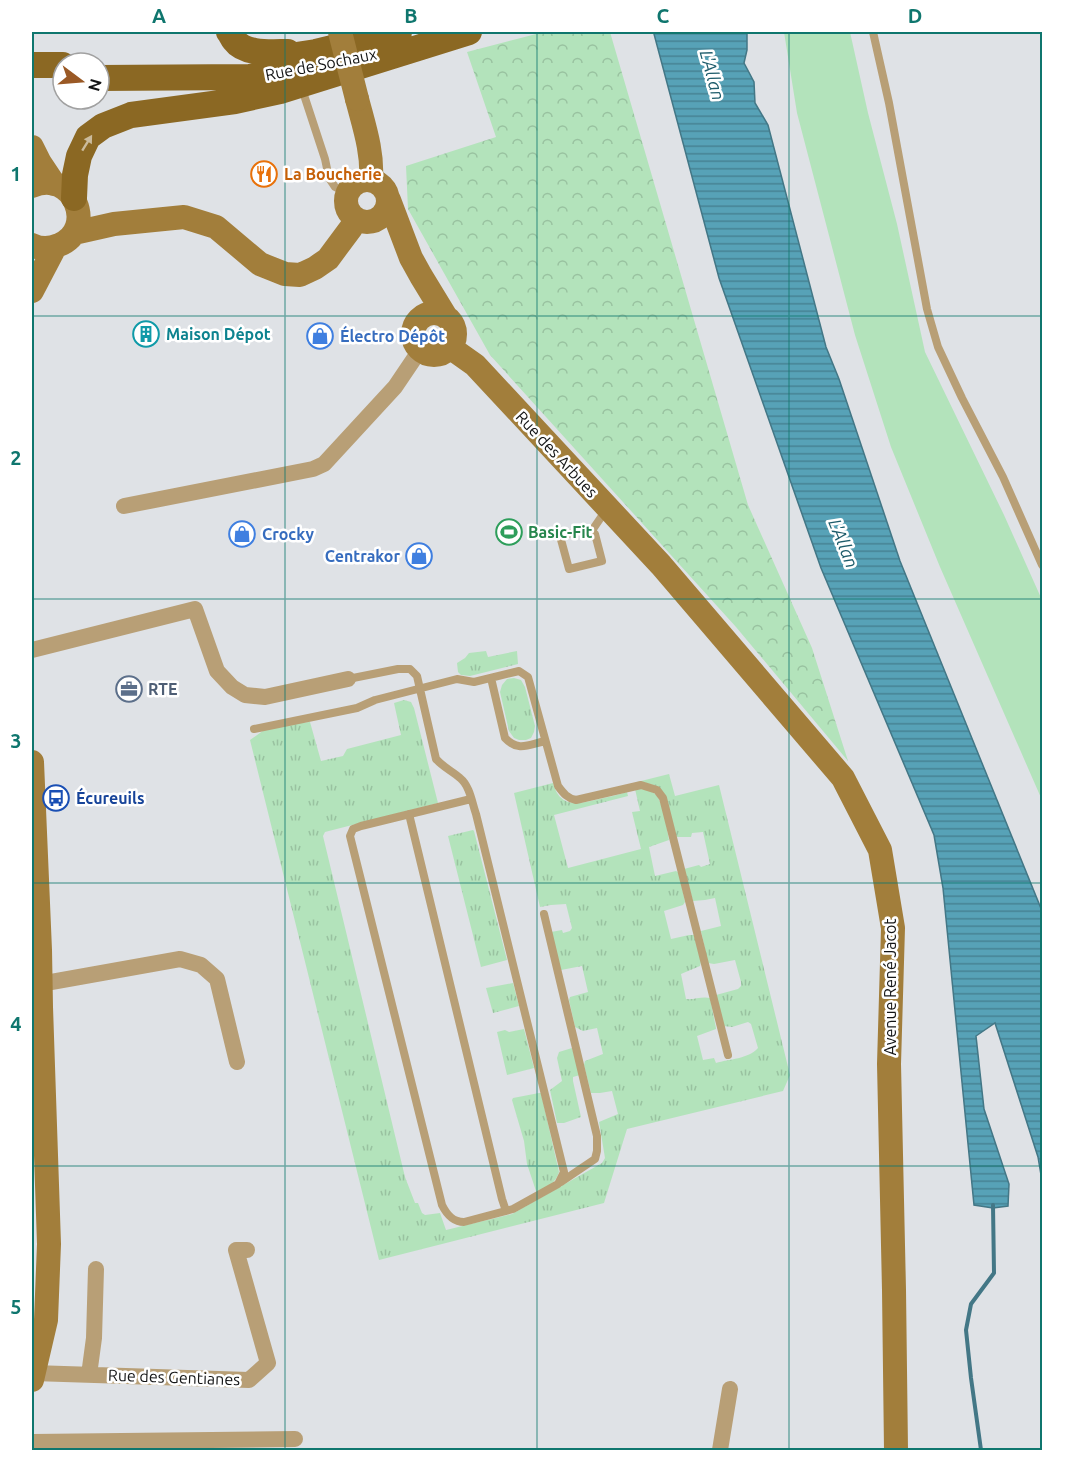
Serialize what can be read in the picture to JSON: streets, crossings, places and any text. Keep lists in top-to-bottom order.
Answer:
{
  "streets": {
    "main road": ["Rue de Sochaux", "Rue des Arbues", "Avenue René Jacot"],
    "street": ["Rue des Gentianes"]
  },
  "crossings": [
    ["Rue des Arbues", "Avenue René Jacot"]
  ],
  "water": ["L'Allan"],
  "places": {
    "restaurant": ["La Boucherie"],
    "building": ["Maison Dépot"],
    "shop": ["Électro Dépôt", "Crocky", "Centrakor"],
    "sports": ["Basic-Fit"],
    "office": ["RTE"],
    "bus stop": ["Écureuils"]
  },
  "north": "right",
  "grid": {
    "columns": [
      "A",
      "B",
      "C",
      "D"
    ],
    "rows": [
      "1",
      "2",
      "3",
      "4",
      "5"
    ]
  }
}
